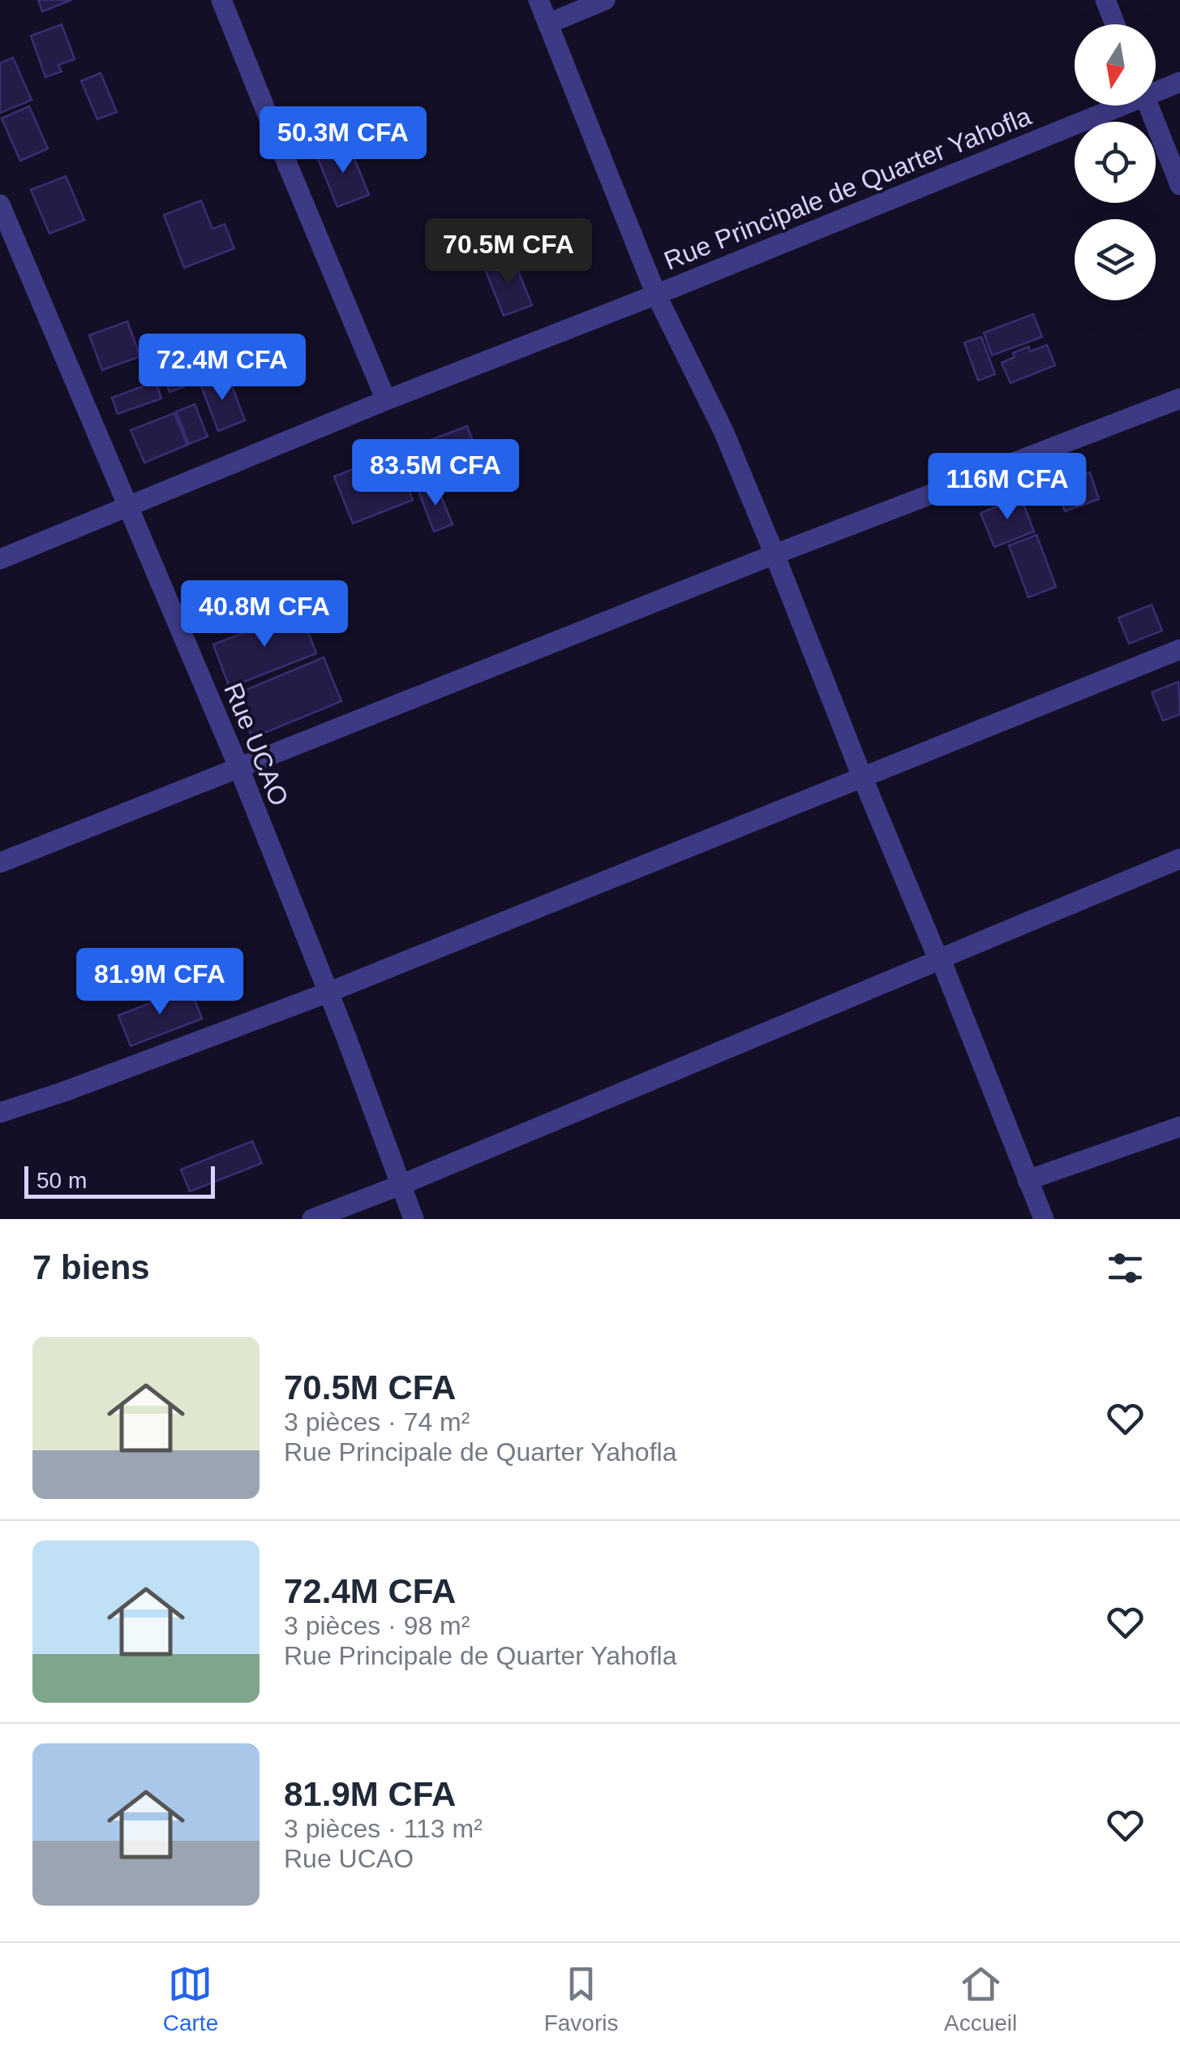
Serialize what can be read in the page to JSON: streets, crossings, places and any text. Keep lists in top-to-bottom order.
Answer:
{
  "streets": {
    "street": ["Rue Principale de Quarter Yahofla", "Rue UCAO"]
  },
  "crossings": [
    ["Rue Principale de Quarter Yahofla", "Rue UCAO"]
  ],
  "scale_bar": "50 m",
  "north": "bottom",
  "page": {
    "price": [
      "50.3M CFA",
      "70.5M CFA",
      "72.4M CFA",
      "83.5M CFA",
      "116M CFA",
      "40.8M CFA",
      "81.9M CFA"
    ],
    "scale": "50 m",
    "heading": "7 biens",
    "list": [
      {
        "name": "70.5M CFA",
        "note": "3 pièces · 74 m² · Rue Principale de Quarter Yahofla"
      },
      {
        "name": "72.4M CFA",
        "note": "3 pièces · 98 m² · Rue Principale de Quarter Yahofla"
      },
      {
        "name": "81.9M CFA",
        "note": "3 pièces · 113 m² · Rue UCAO"
      }
    ],
    "tabs": ["Carte", "Favoris", "Accueil"]
  }
}
